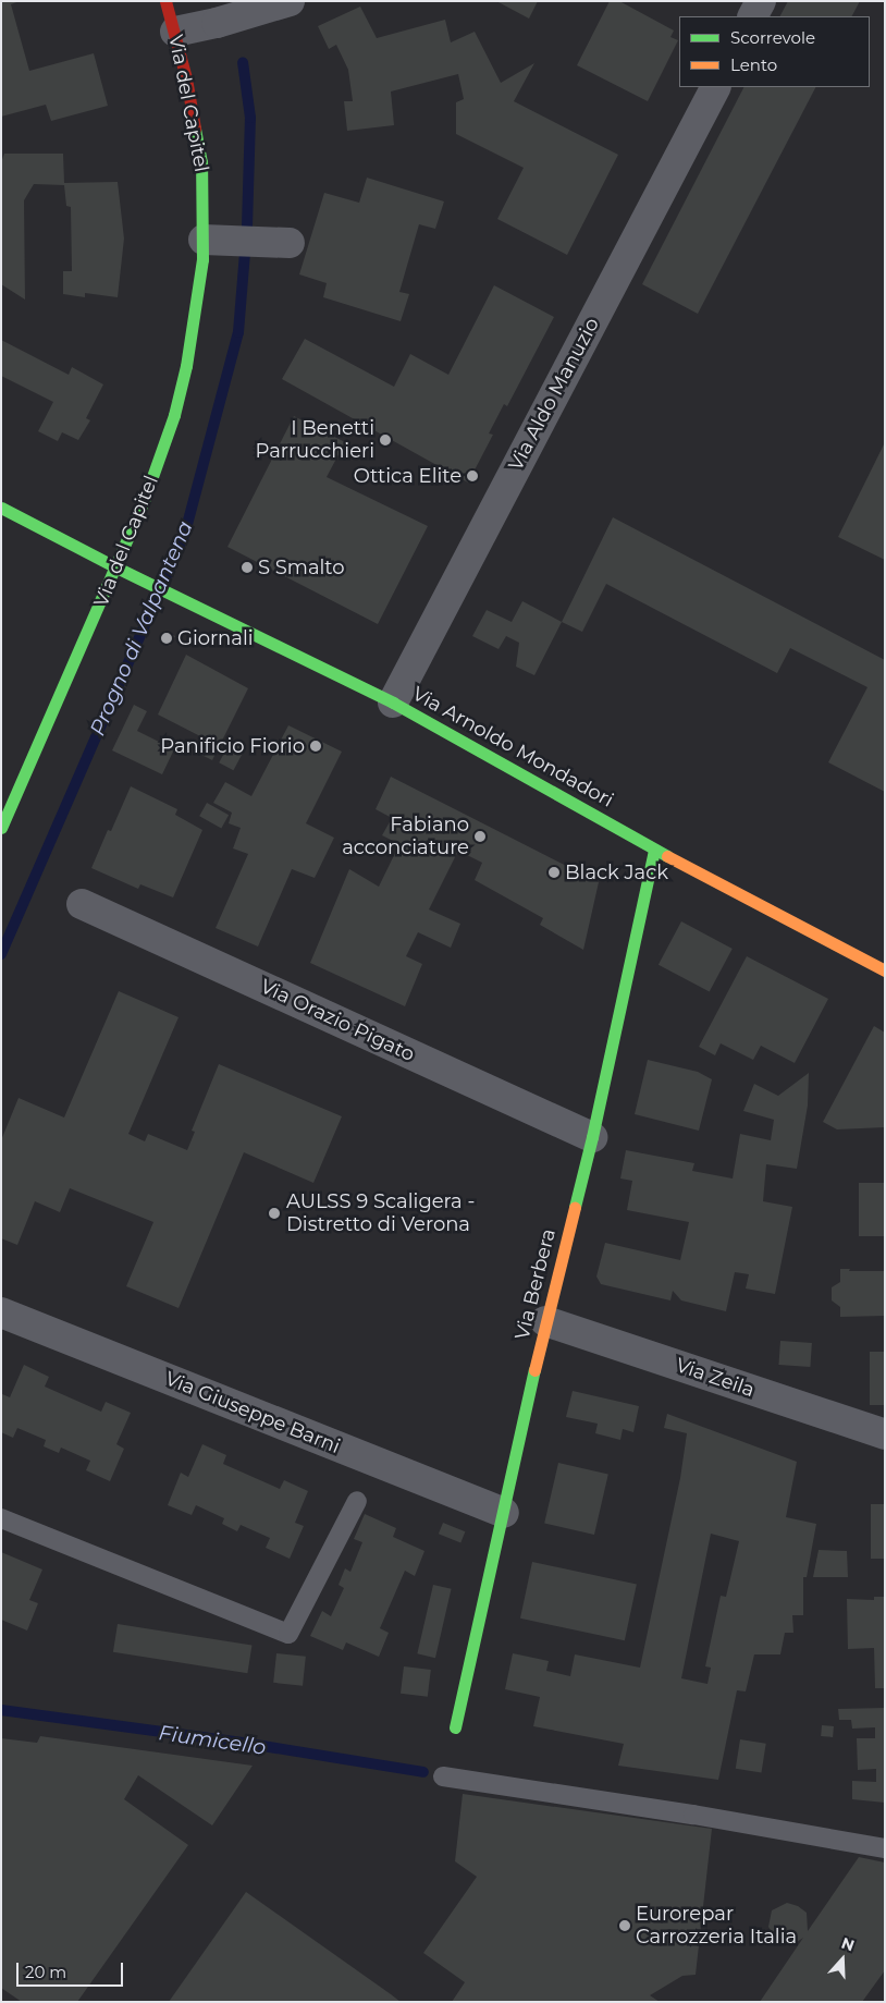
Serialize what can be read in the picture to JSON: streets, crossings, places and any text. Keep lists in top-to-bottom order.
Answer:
{
  "streets": {
    "street": [
      "Via del Capitel",
      "Via Aldo Manuzio",
      "Via Arnoldo Mondadori",
      "Via Orazio Pigato",
      "Via Berbera",
      "Via Zeila",
      "Via Giuseppe Barni"
    ]
  },
  "crossings": [
    ["Via del Capitel", "Via Arnoldo Mondadori"],
    ["Via Aldo Manuzio", "Via Arnoldo Mondadori"],
    ["Via Arnoldo Mondadori", "Via Berbera"],
    ["Via Orazio Pigato", "Via Berbera"],
    ["Via Berbera", "Via Zeila"],
    ["Via Berbera", "Via Giuseppe Barni"]
  ],
  "water": ["Progno di Valpantena", "Fiumicello"],
  "places": [
    "I Benetti Parrucchieri",
    "Ottica Elite",
    "S Smalto",
    "Giornali",
    "Panificio Fiorio",
    "Fabiano acconciature",
    "Black Jack",
    "AULSS 9 Scaligera - Distretto di Verona",
    "Eurorepar Carrozzeria Italia"
  ],
  "legend": ["Scorrevole", "Lento"],
  "scale_bar": "20 m",
  "north": "top"
}
